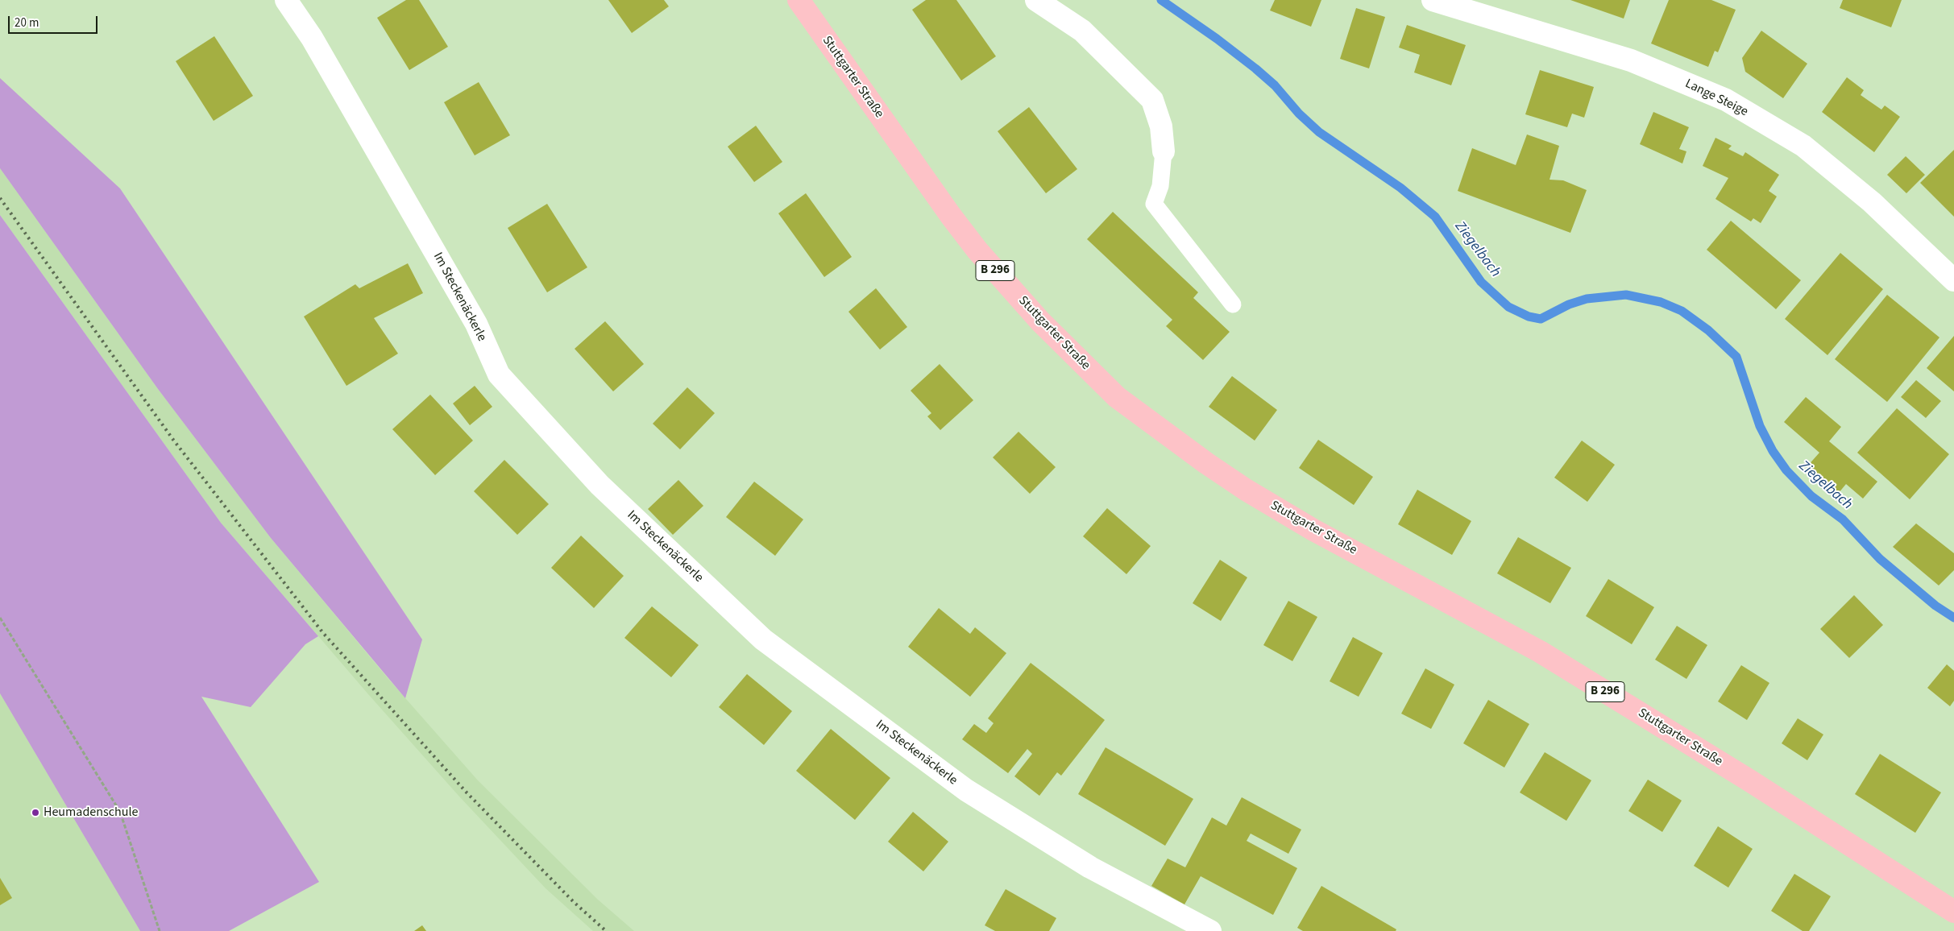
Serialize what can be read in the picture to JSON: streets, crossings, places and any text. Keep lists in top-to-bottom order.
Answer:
{
  "streets": {
    "main road": ["Stuttgarter Straße", "B 296"],
    "street": ["Lange Steige", "Im Steckenäckerle"]
  },
  "water": ["Ziegelbach"],
  "places": ["Heumadenschule"],
  "scale_bar": "20 m"
}
